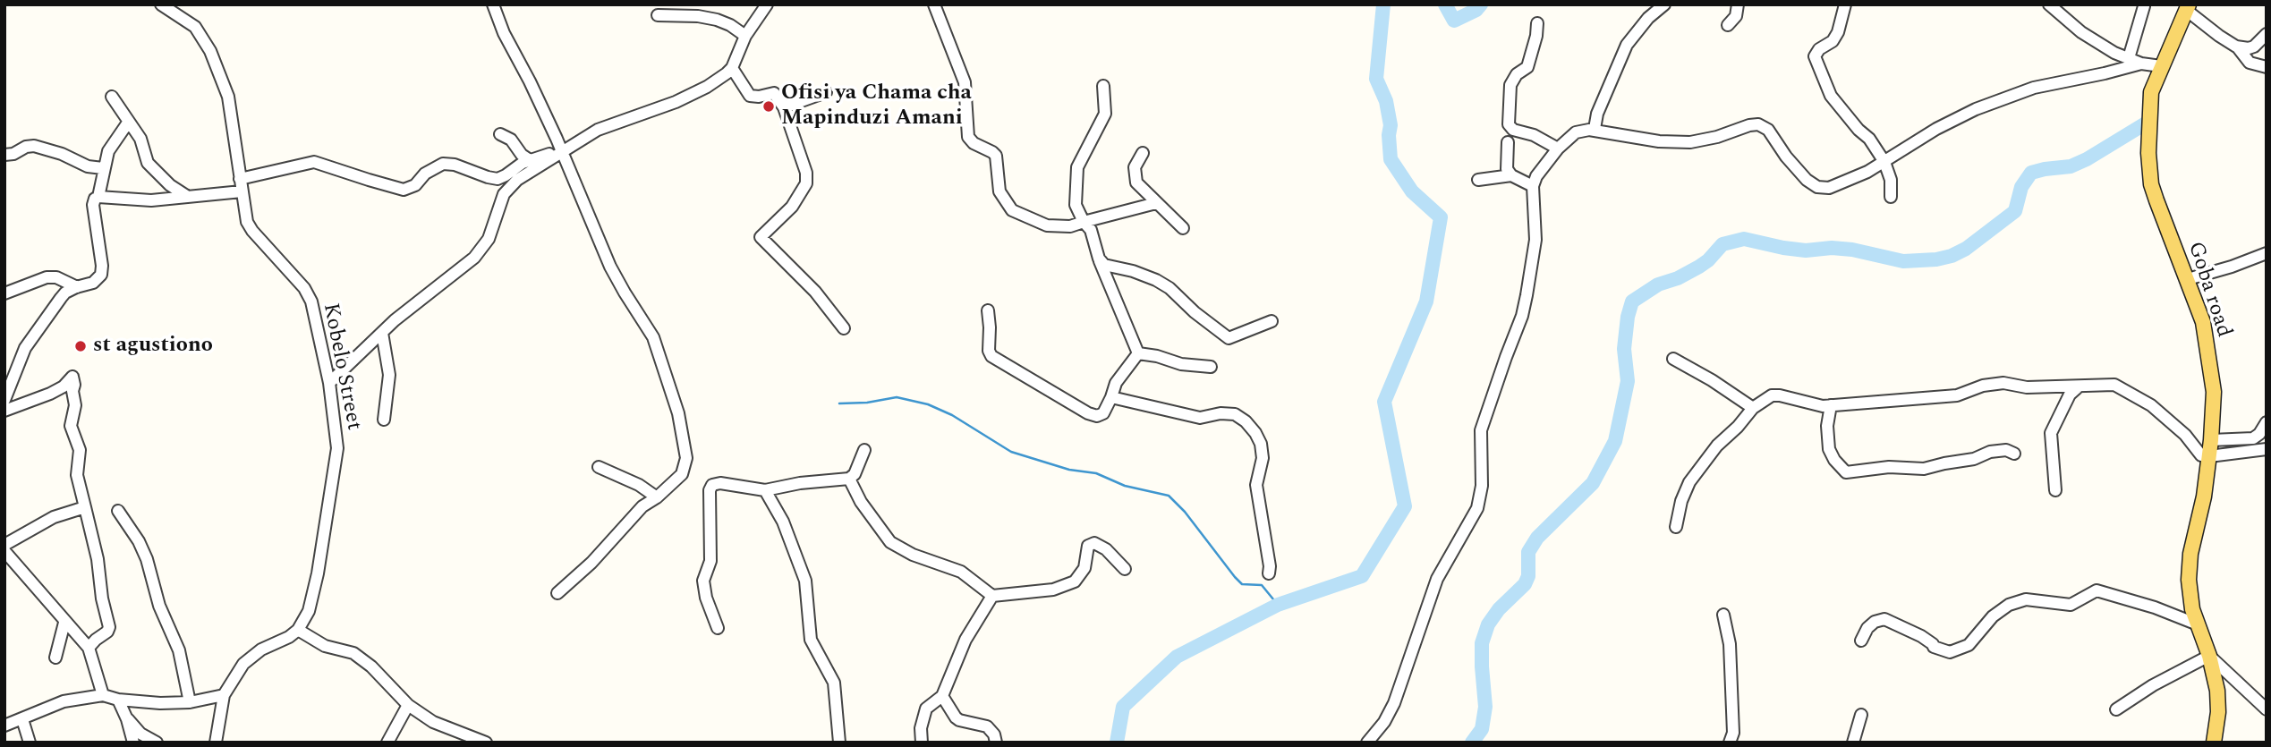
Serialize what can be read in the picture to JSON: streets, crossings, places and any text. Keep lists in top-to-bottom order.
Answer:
{
  "streets": {
    "main road": ["Goba road"],
    "street": ["Kobelo Street"]
  },
  "places": ["Ofisi ya Chama cha Mapinduzi Amani", "st agustiono"]
}
